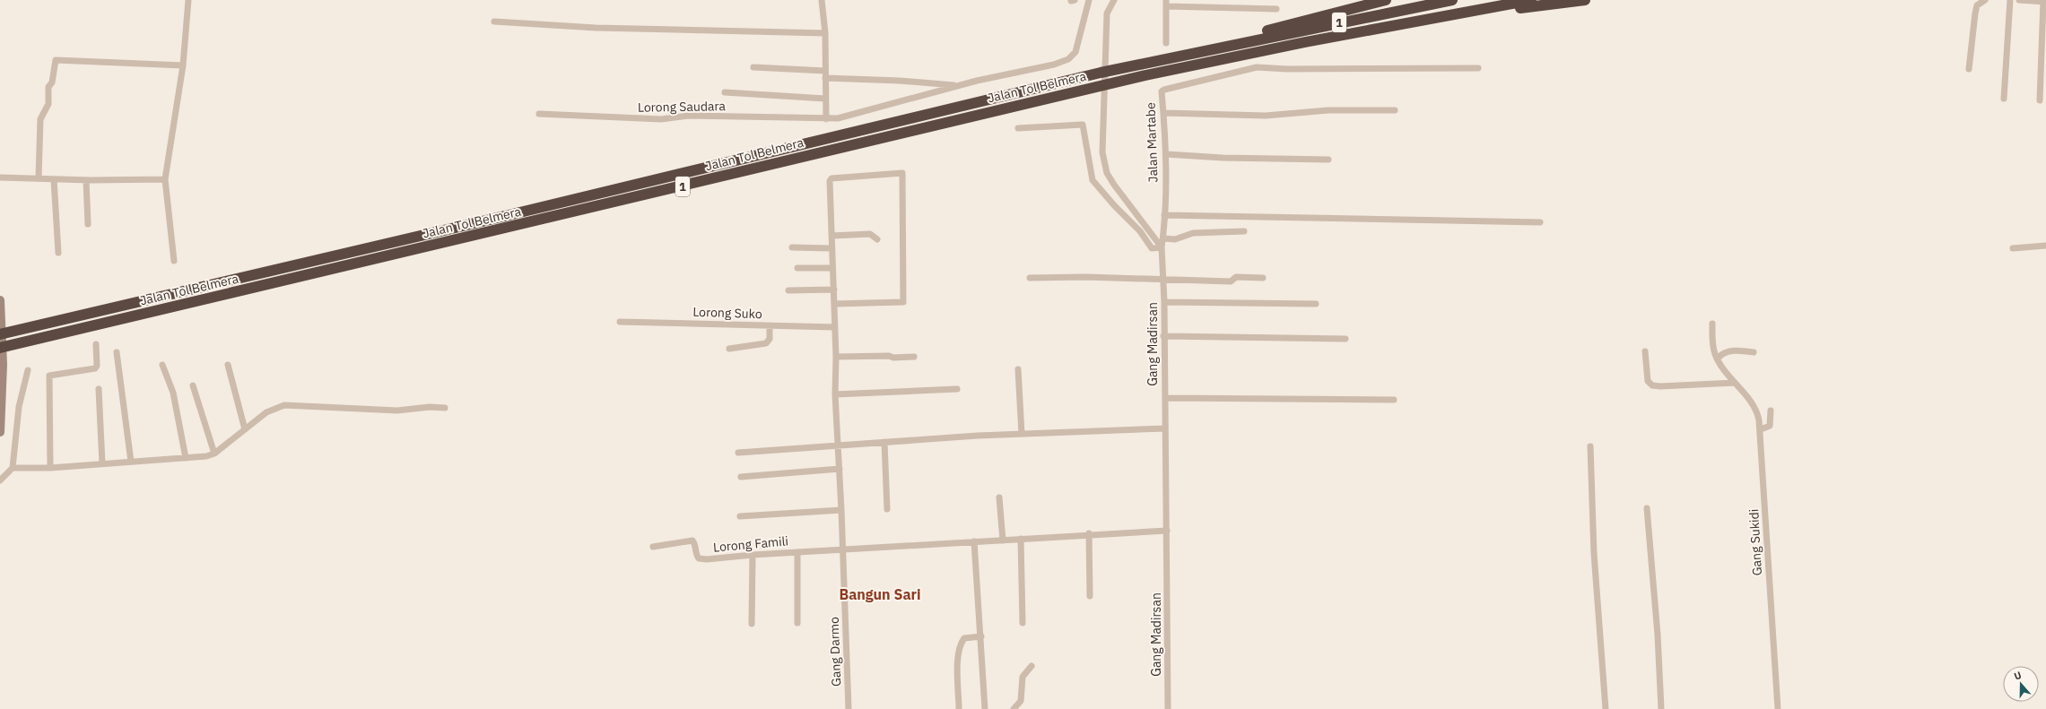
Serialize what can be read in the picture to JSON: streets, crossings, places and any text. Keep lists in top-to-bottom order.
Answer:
{
  "streets": {
    "highway": ["1", "Jalan Tol Belmera"],
    "street": [
      "Lorong Saudara",
      "Jalan Martabe",
      "Lorong Suko",
      "Gang Madirsan",
      "Gang Sukidi",
      "Lorong Famili",
      "Gang Darmo"
    ]
  },
  "crossings": [
    ["1", "Jalan Tol Belmera"],
    ["Jalan Martabe", "Gang Madirsan"],
    ["Lorong Suko", "Gang Darmo"],
    ["Gang Madirsan", "Lorong Famili"],
    ["Lorong Famili", "Gang Darmo"]
  ],
  "districts": ["Bangun Sari"],
  "north": "top"
}
